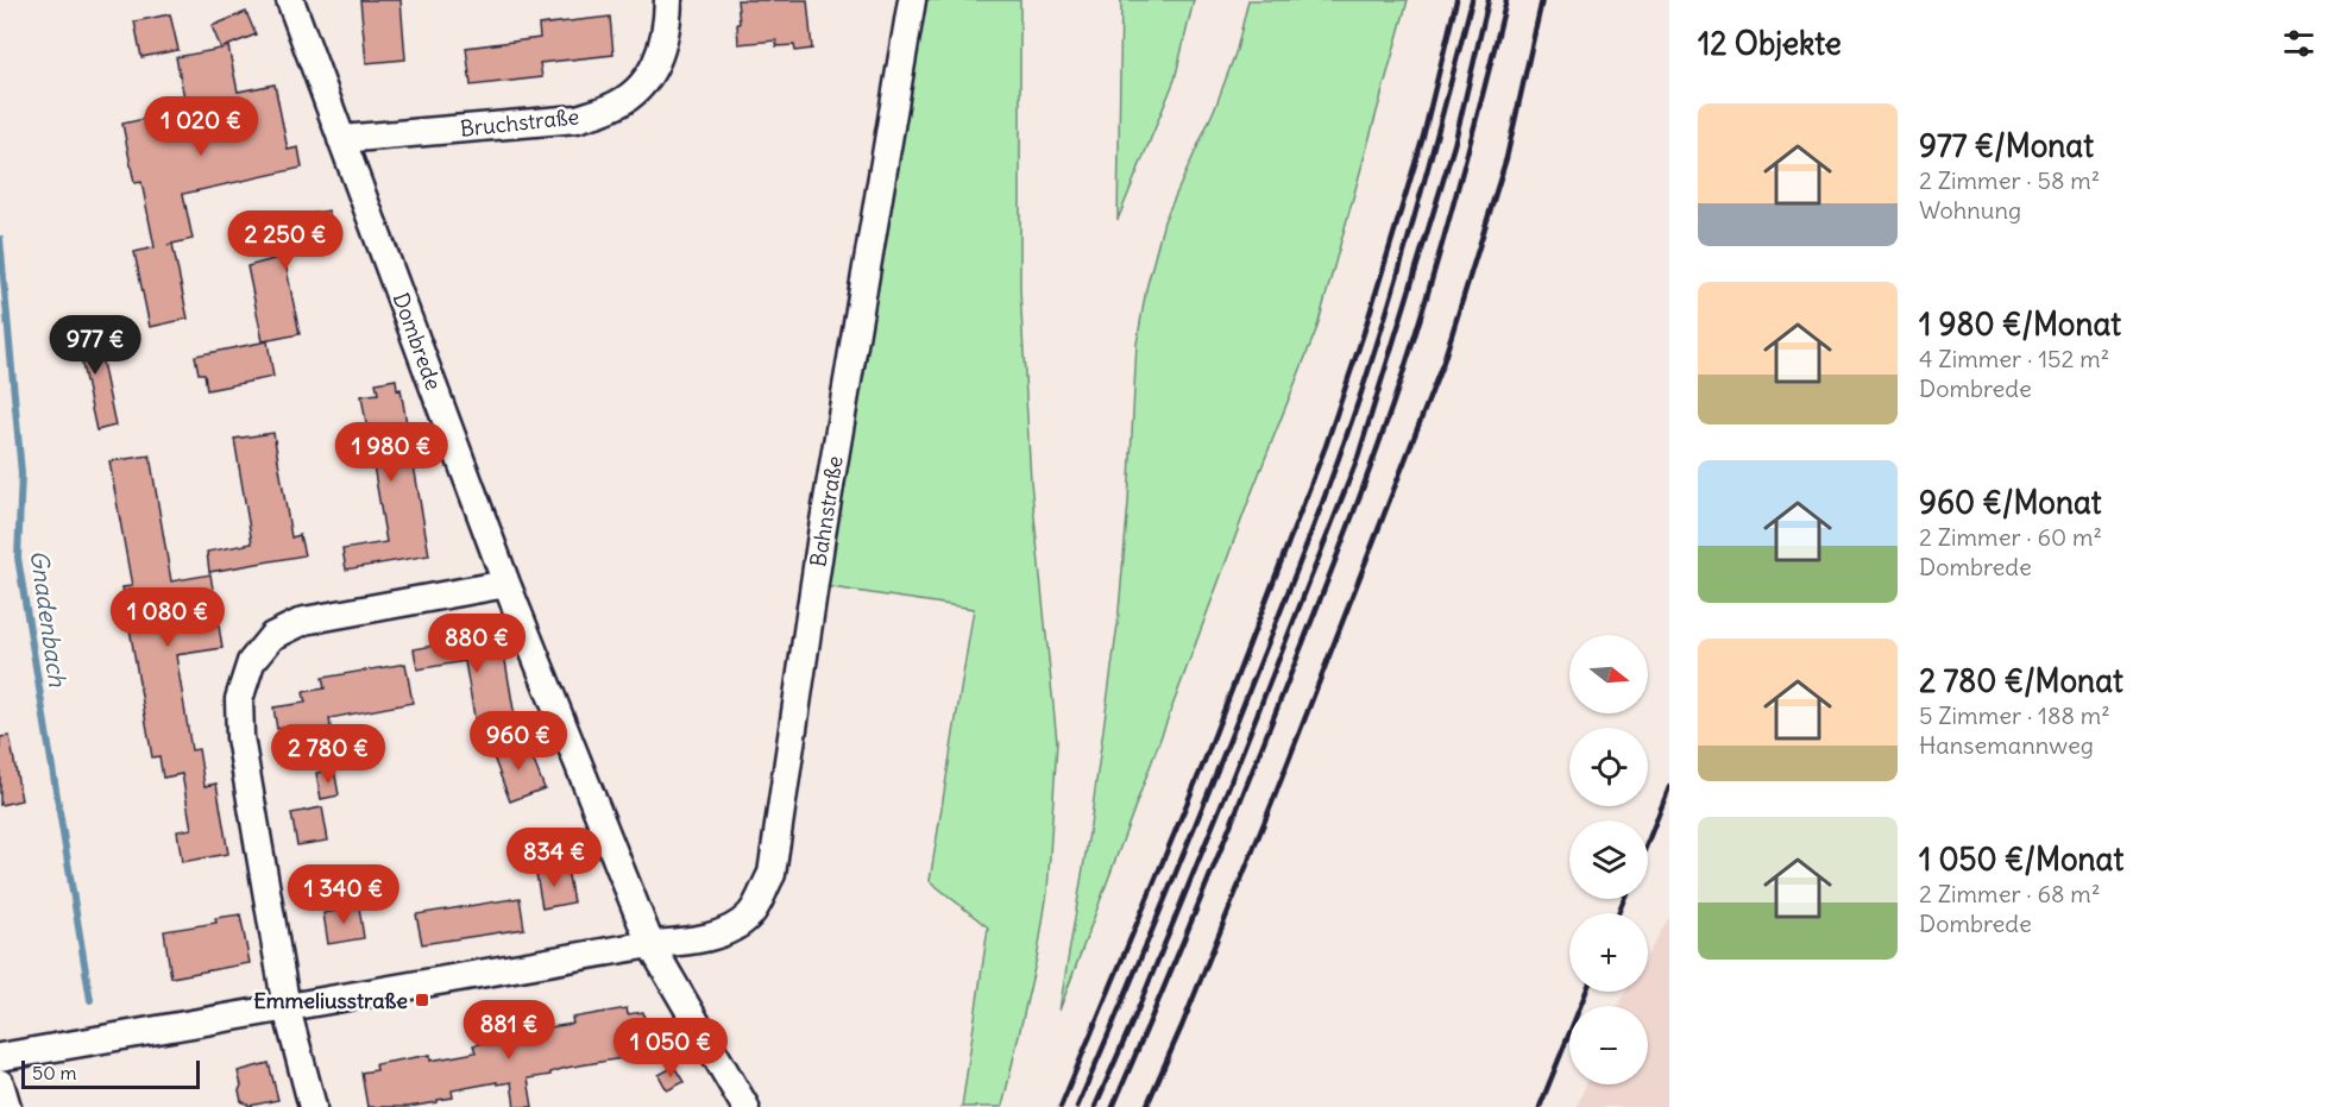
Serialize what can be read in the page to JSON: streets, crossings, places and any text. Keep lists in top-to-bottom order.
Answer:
{
  "streets": {
    "street": ["Bruchstraße", "Dombrede", "Bahnstraße"]
  },
  "crossings": [
    ["Bruchstraße", "Dombrede"],
    ["Dombrede", "Bahnstraße"]
  ],
  "water": ["Gnadenbach"],
  "places": {
    "transit": ["Emmeliusstraße"]
  },
  "scale_bar": "50 m",
  "north": "right",
  "page": {
    "heading": "12 Objekte",
    "list": [
      {
        "name": "977 €/Monat",
        "note": "2 Zimmer · 58 m² · Wohnung"
      },
      {
        "name": "1 980 €/Monat",
        "note": "4 Zimmer · 152 m² · Dombrede"
      },
      {
        "name": "960 €/Monat",
        "note": "2 Zimmer · 60 m² · Dombrede"
      },
      {
        "name": "2 780 €/Monat",
        "note": "5 Zimmer · 188 m² · Hansemannweg"
      },
      {
        "name": "1 050 €/Monat",
        "note": "2 Zimmer · 68 m² · Dombrede"
      }
    ],
    "price": [
      "1 020 €",
      "2 250 €",
      "977 €",
      "1 980 €",
      "1 080 €",
      "880 €",
      "960 €",
      "2 780 €",
      "834 €",
      "1 340 €",
      "881 €",
      "1 050 €"
    ],
    "map_buttons": ["+", "−"],
    "scale": "50 m"
  }
}
